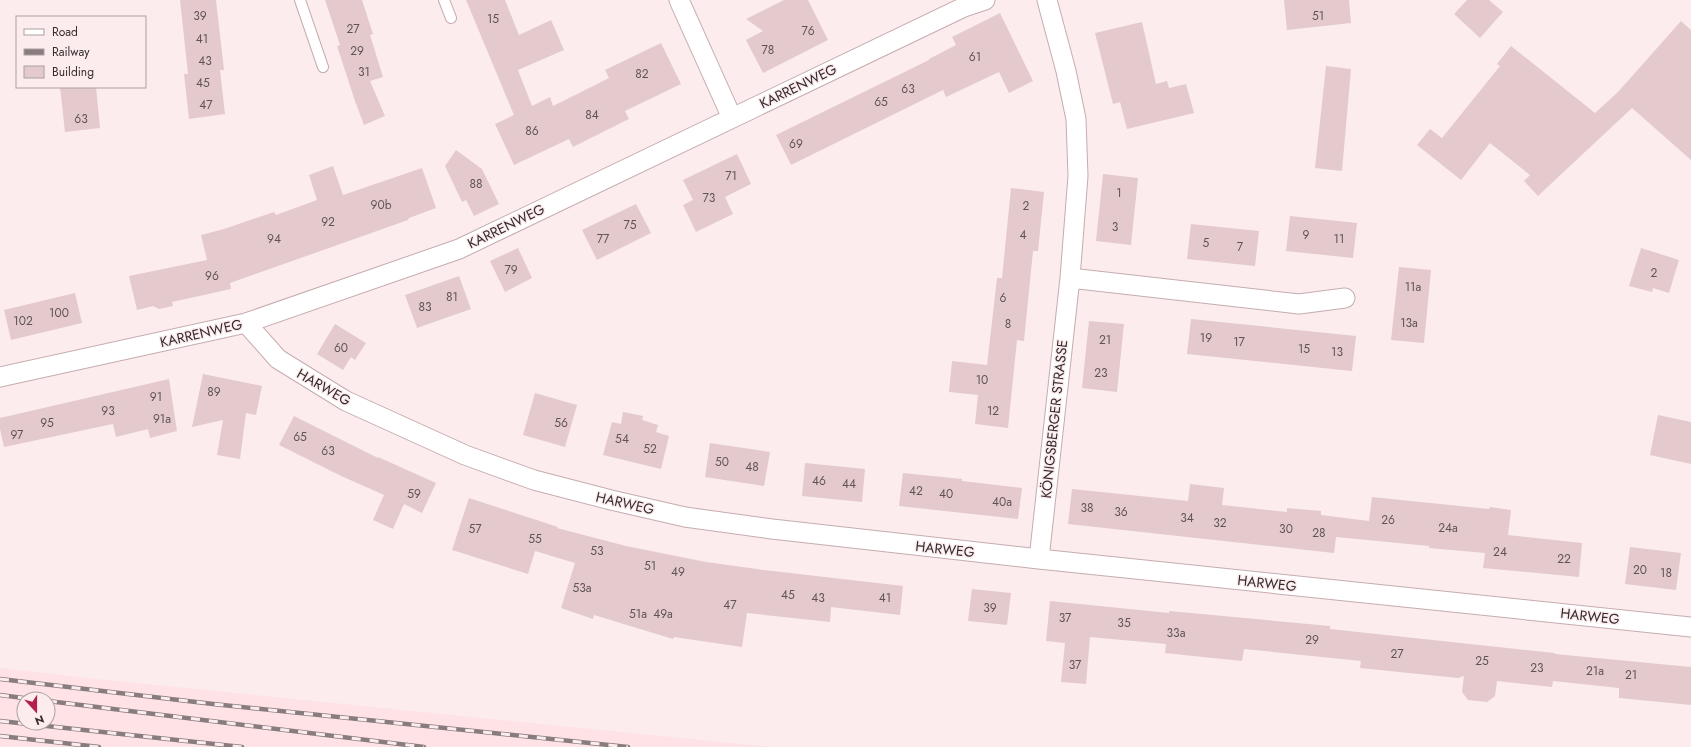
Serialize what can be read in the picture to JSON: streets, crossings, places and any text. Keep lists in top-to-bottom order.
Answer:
{
  "streets": {
    "street": ["KARRENWEG", "HARWEG", "KÖNIGSBERGER STRASSE"]
  },
  "crossings": [
    ["KARRENWEG", "HARWEG"],
    ["HARWEG", "KÖNIGSBERGER STRASSE"]
  ],
  "house_numbers": [
    "39",
    "51",
    "15",
    "27",
    "76",
    "41",
    "78",
    "29",
    "61",
    "43",
    "31",
    "82",
    "45",
    "63",
    "65",
    "47",
    "84",
    "63",
    "86",
    "69",
    "71",
    "88",
    "1",
    "73",
    "90b",
    "2",
    "92",
    "75",
    "3",
    "4",
    "9",
    "94",
    "77",
    "11",
    "5",
    "7",
    "79",
    "2",
    "96",
    "11a",
    "81",
    "6",
    "83",
    "100",
    "102",
    "13a",
    "8",
    "19",
    "21",
    "17",
    "60",
    "15",
    "13",
    "23",
    "10",
    "89",
    "91",
    "93",
    "12",
    "91a",
    "95",
    "56",
    "97",
    "65",
    "54",
    "52",
    "63",
    "50",
    "48",
    "46",
    "44",
    "42",
    "59",
    "40",
    "40a",
    "38",
    "36",
    "34",
    "26",
    "32",
    "24a",
    "57",
    "30",
    "28",
    "55",
    "53",
    "24",
    "22",
    "51",
    "20",
    "49",
    "18",
    "53a",
    "45",
    "43",
    "41",
    "47",
    "39",
    "51a",
    "49a",
    "37",
    "35",
    "33a",
    "29",
    "27",
    "25",
    "37",
    "23",
    "21a",
    "21"
  ],
  "legend": ["Road", "Railway", "Building"],
  "north": "bottom"
}
